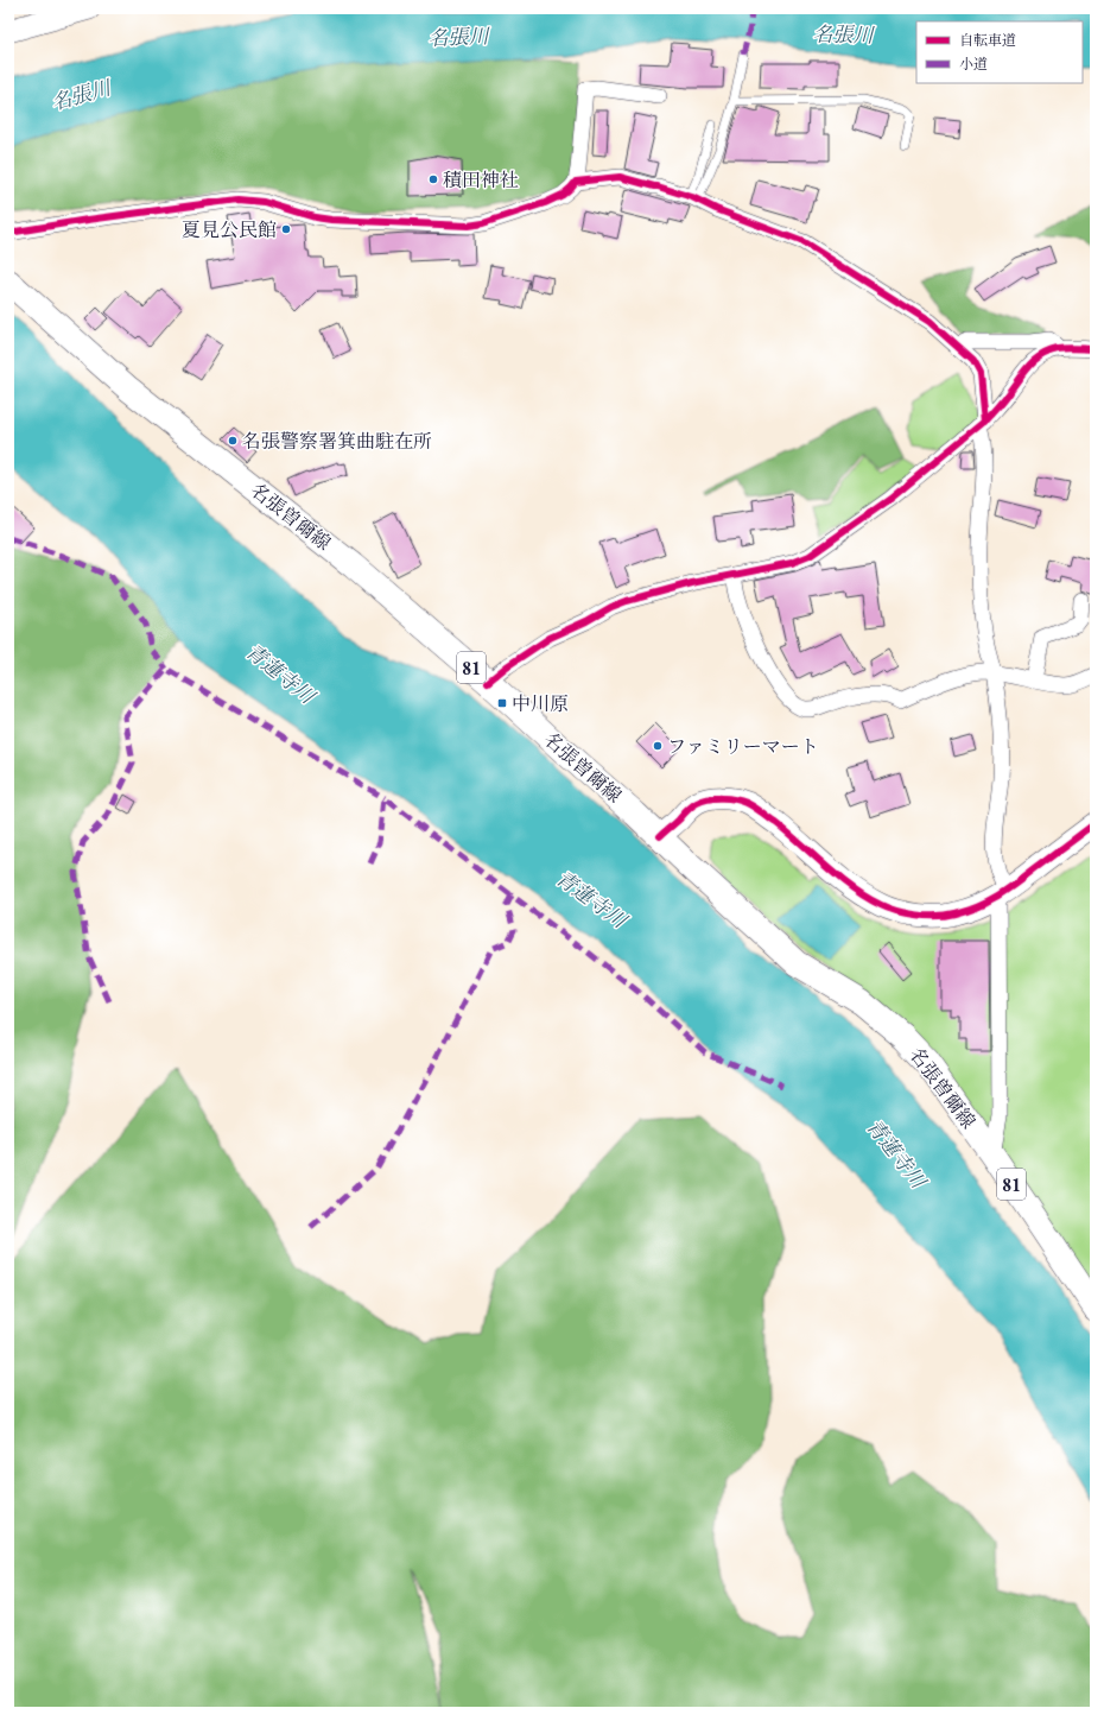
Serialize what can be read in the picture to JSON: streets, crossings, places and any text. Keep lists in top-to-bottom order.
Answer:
{
  "streets": {
    "main road": ["名張曽爾線", "81"]
  },
  "water": ["名張川", "青蓮寺川"],
  "places": {
    "other": [
      "積田神社",
      "夏見公民館",
      "名張警察署箕曲駐在所",
      "ファミリーマート"
    ],
    "transit": ["中川原"]
  },
  "legend": ["自転車道", "小道"]
}
